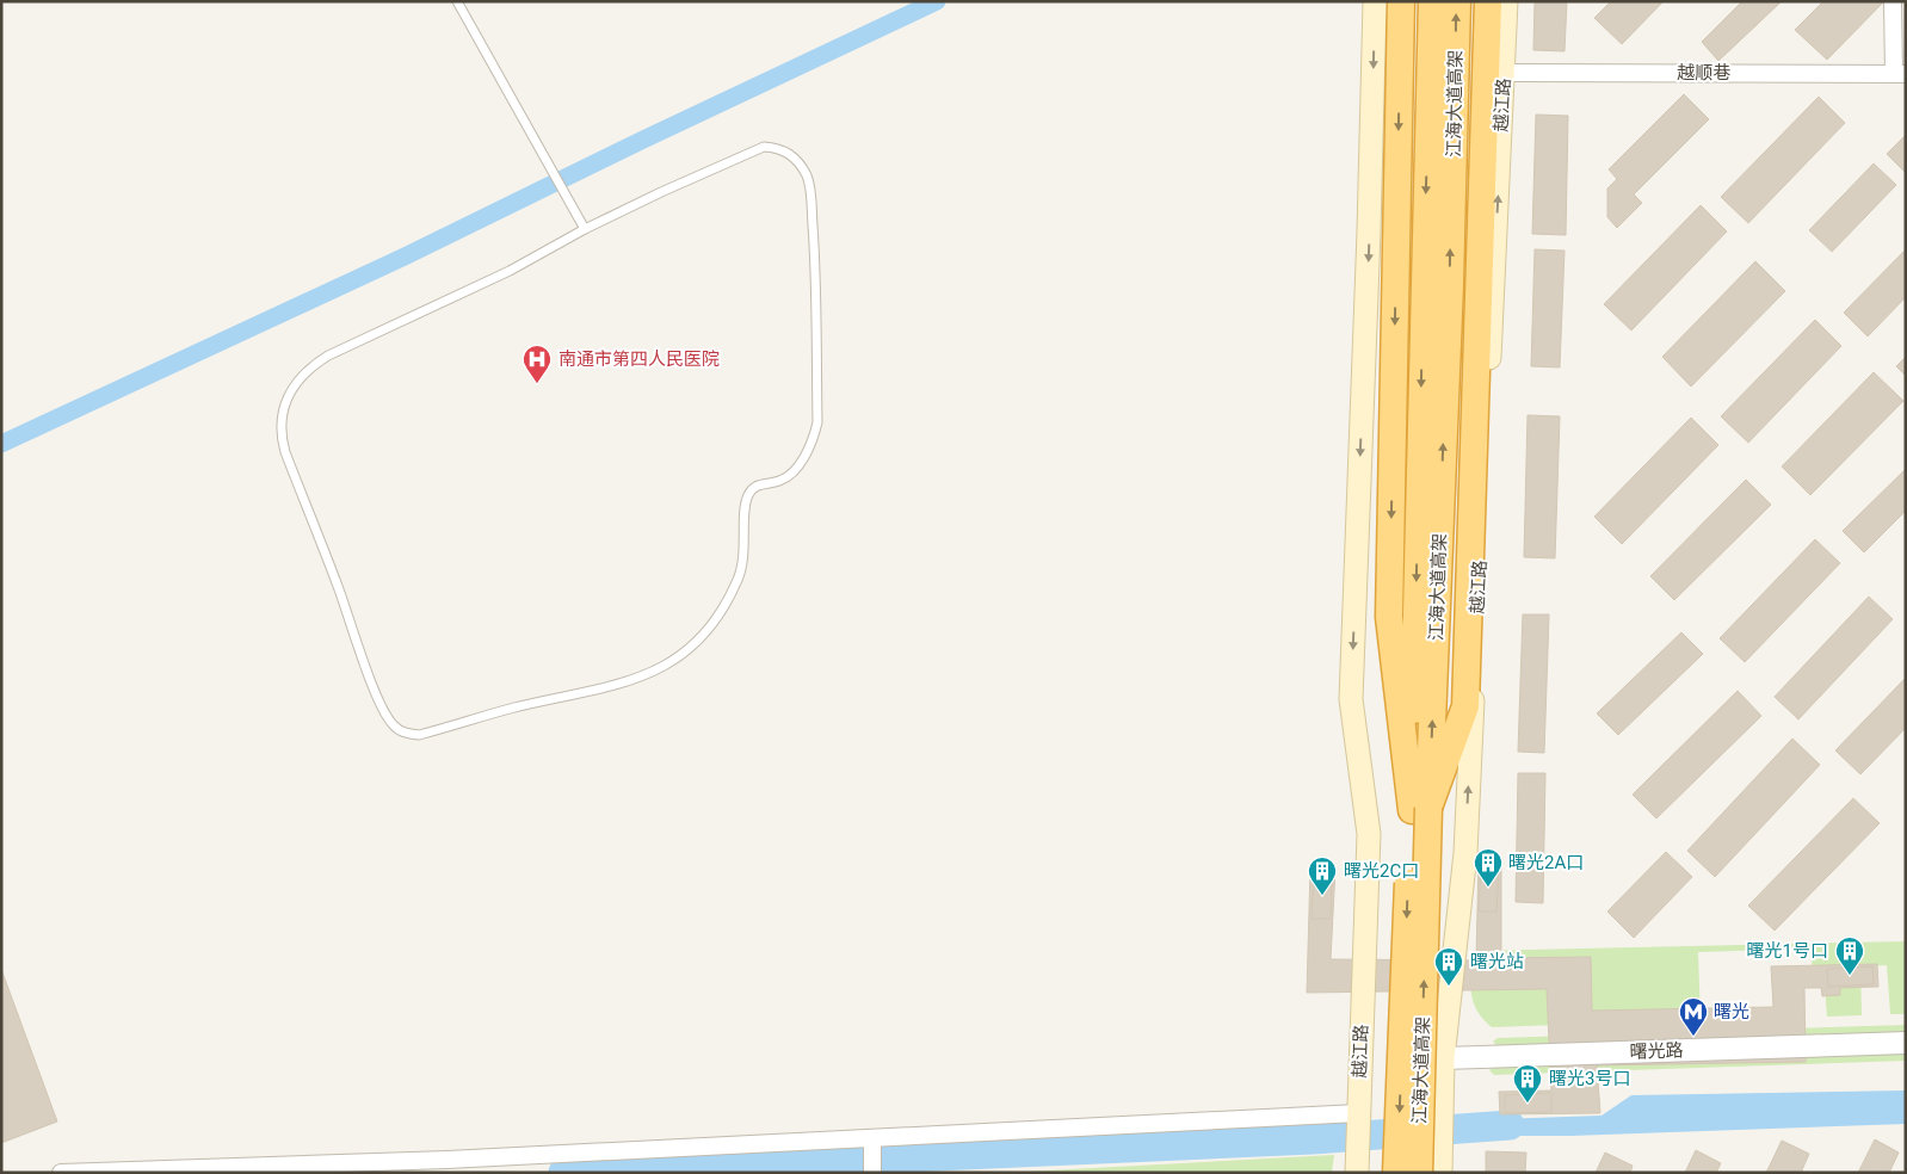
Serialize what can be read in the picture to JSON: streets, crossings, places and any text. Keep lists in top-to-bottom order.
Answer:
{
  "streets": {
    "highway": ["江海大道高架"],
    "main road": ["越江路"],
    "street": ["越顺巷", "曙光路"]
  },
  "crossings": [
    ["越顺巷", "越江路"],
    ["江海大道高架", "越江路"],
    ["越江路", "曙光路"]
  ],
  "places": {
    "hospital": ["南通市第四人民医院"],
    "building": [
      "曙光2A口",
      "曙光2C口",
      "曙光1号口",
      "曙光站",
      "曙光3号口"
    ],
    "metro station": ["曙光"]
  }
}
